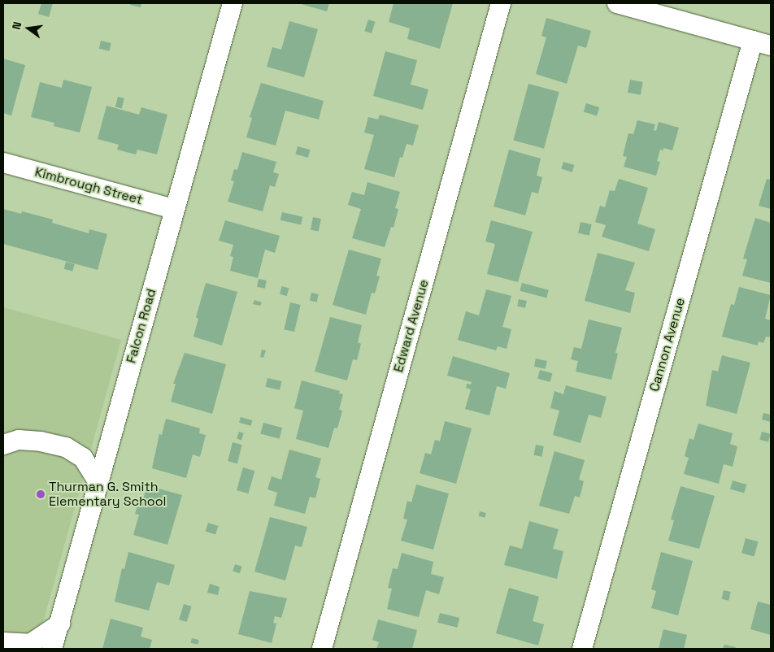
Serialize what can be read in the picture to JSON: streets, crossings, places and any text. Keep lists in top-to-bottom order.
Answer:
{
  "streets": {
    "street": [
      "Kimbrough Street",
      "Falcon Road",
      "Edward Avenue",
      "Cannon Avenue"
    ]
  },
  "crossings": [
    ["Kimbrough Street", "Falcon Road"]
  ],
  "places": ["Thurman G. Smith Elementary School"],
  "north": "left"
}
